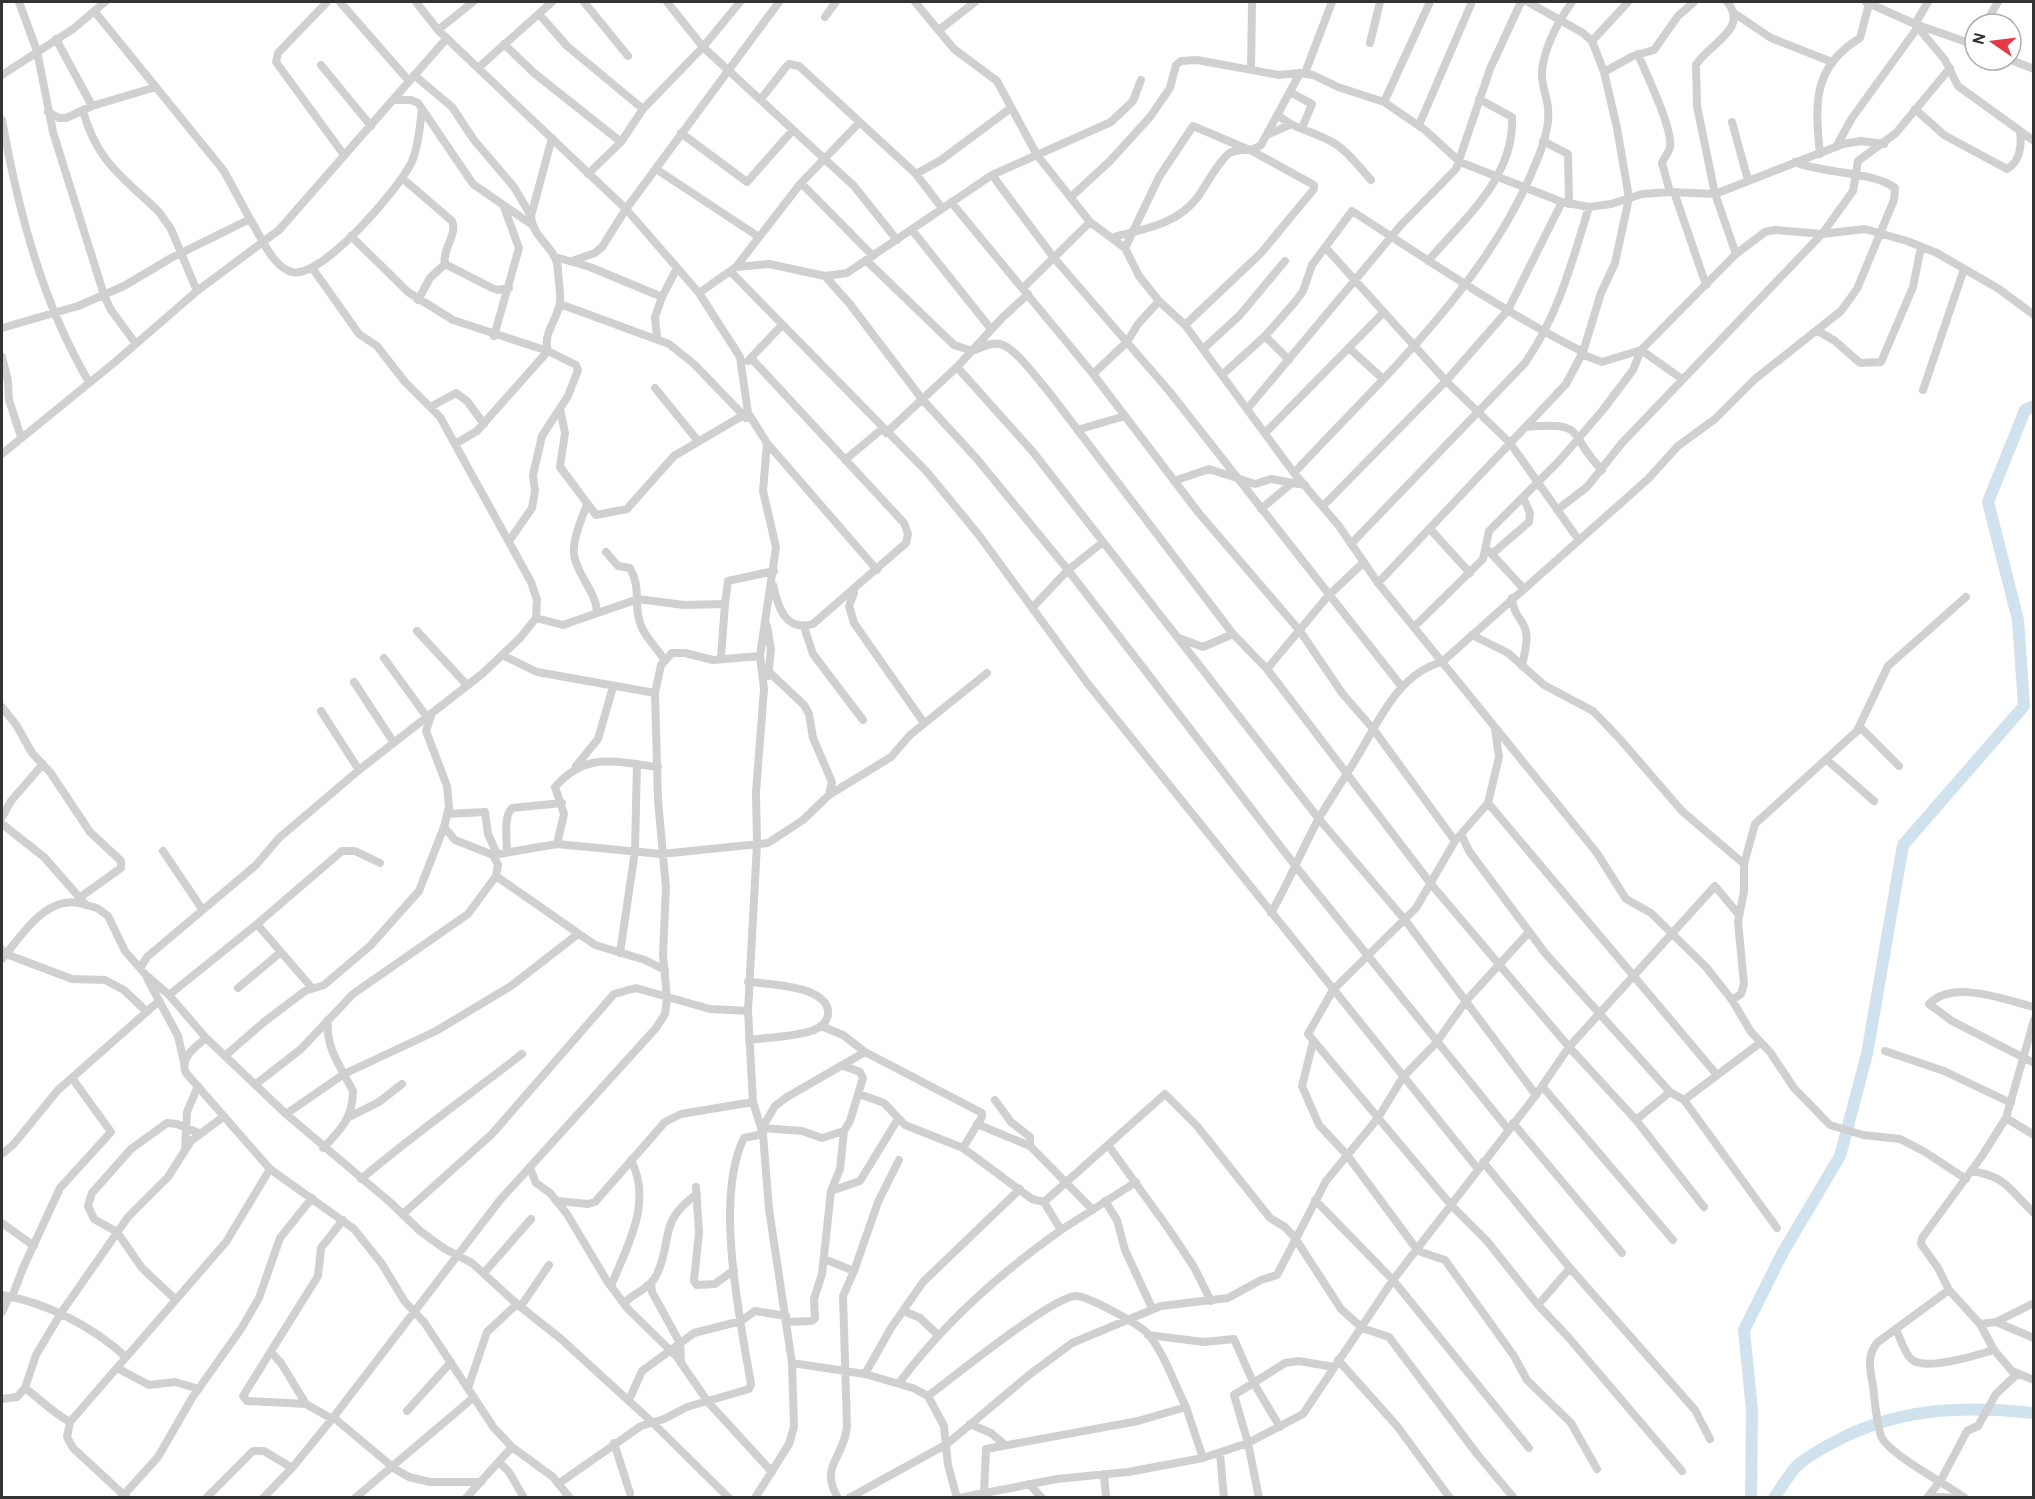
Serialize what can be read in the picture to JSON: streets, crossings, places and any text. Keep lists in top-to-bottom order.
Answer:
{
  "north": "left"
}
